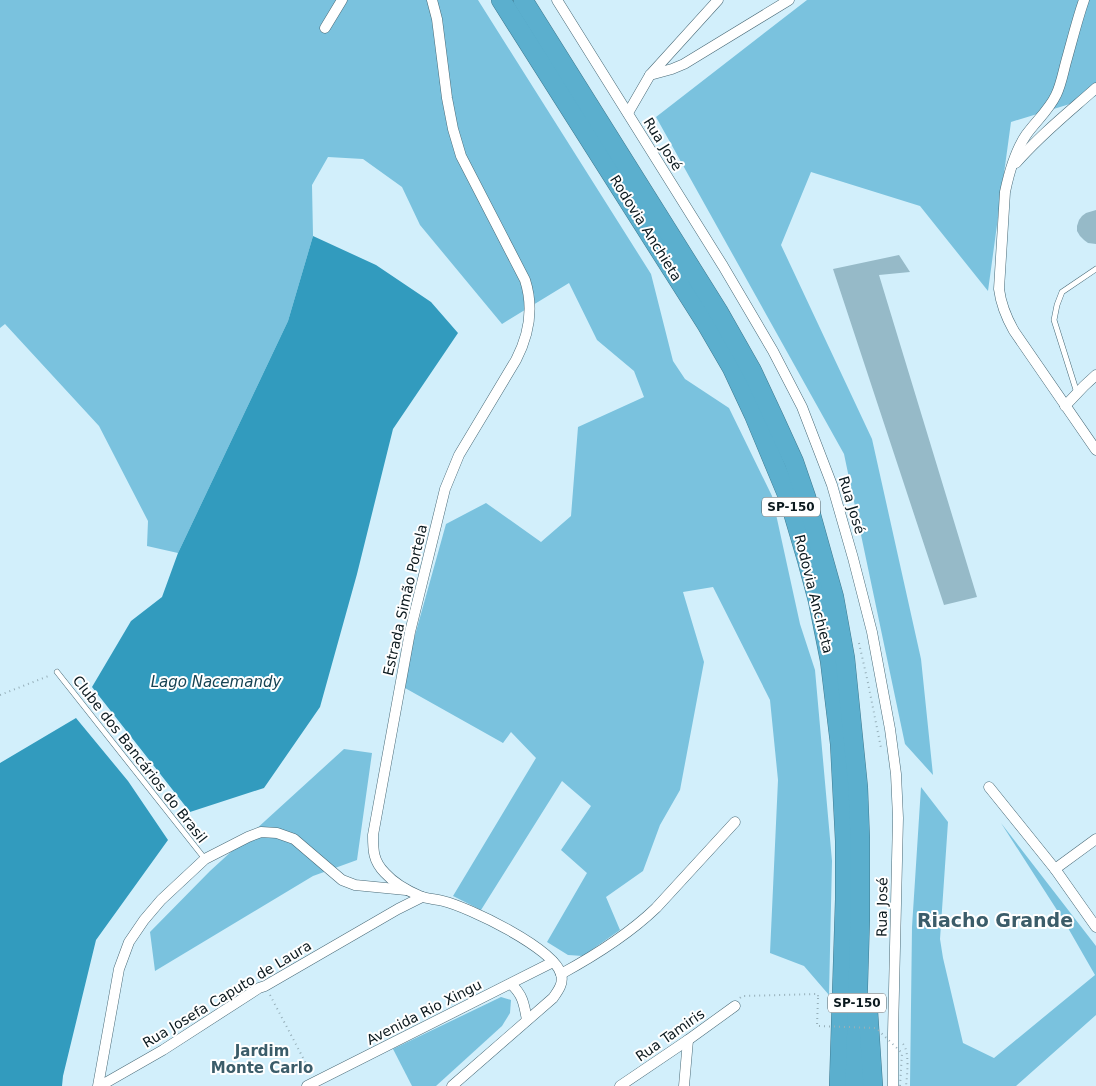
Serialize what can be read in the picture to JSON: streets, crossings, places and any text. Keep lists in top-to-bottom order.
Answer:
{
  "streets": {
    "highway": ["Rodovia Anchieta", "SP-150"],
    "street": [
      "Rua José",
      "Estrada Simão Portela",
      "Rua Josefa Caputo de Laura",
      "Avenida Rio Xingu",
      "Rua Tamiris"
    ],
    "lane": ["Clube dos Bancários do Brasil"]
  },
  "crossings": [
    ["Estrada Simão Portela", "Rua Josefa Caputo de Laura"],
    ["Estrada Simão Portela", "Avenida Rio Xingu"]
  ],
  "districts": ["Riacho Grande", "Jardim Monte Carlo"],
  "water": ["Lago Nacemandy"]
}
